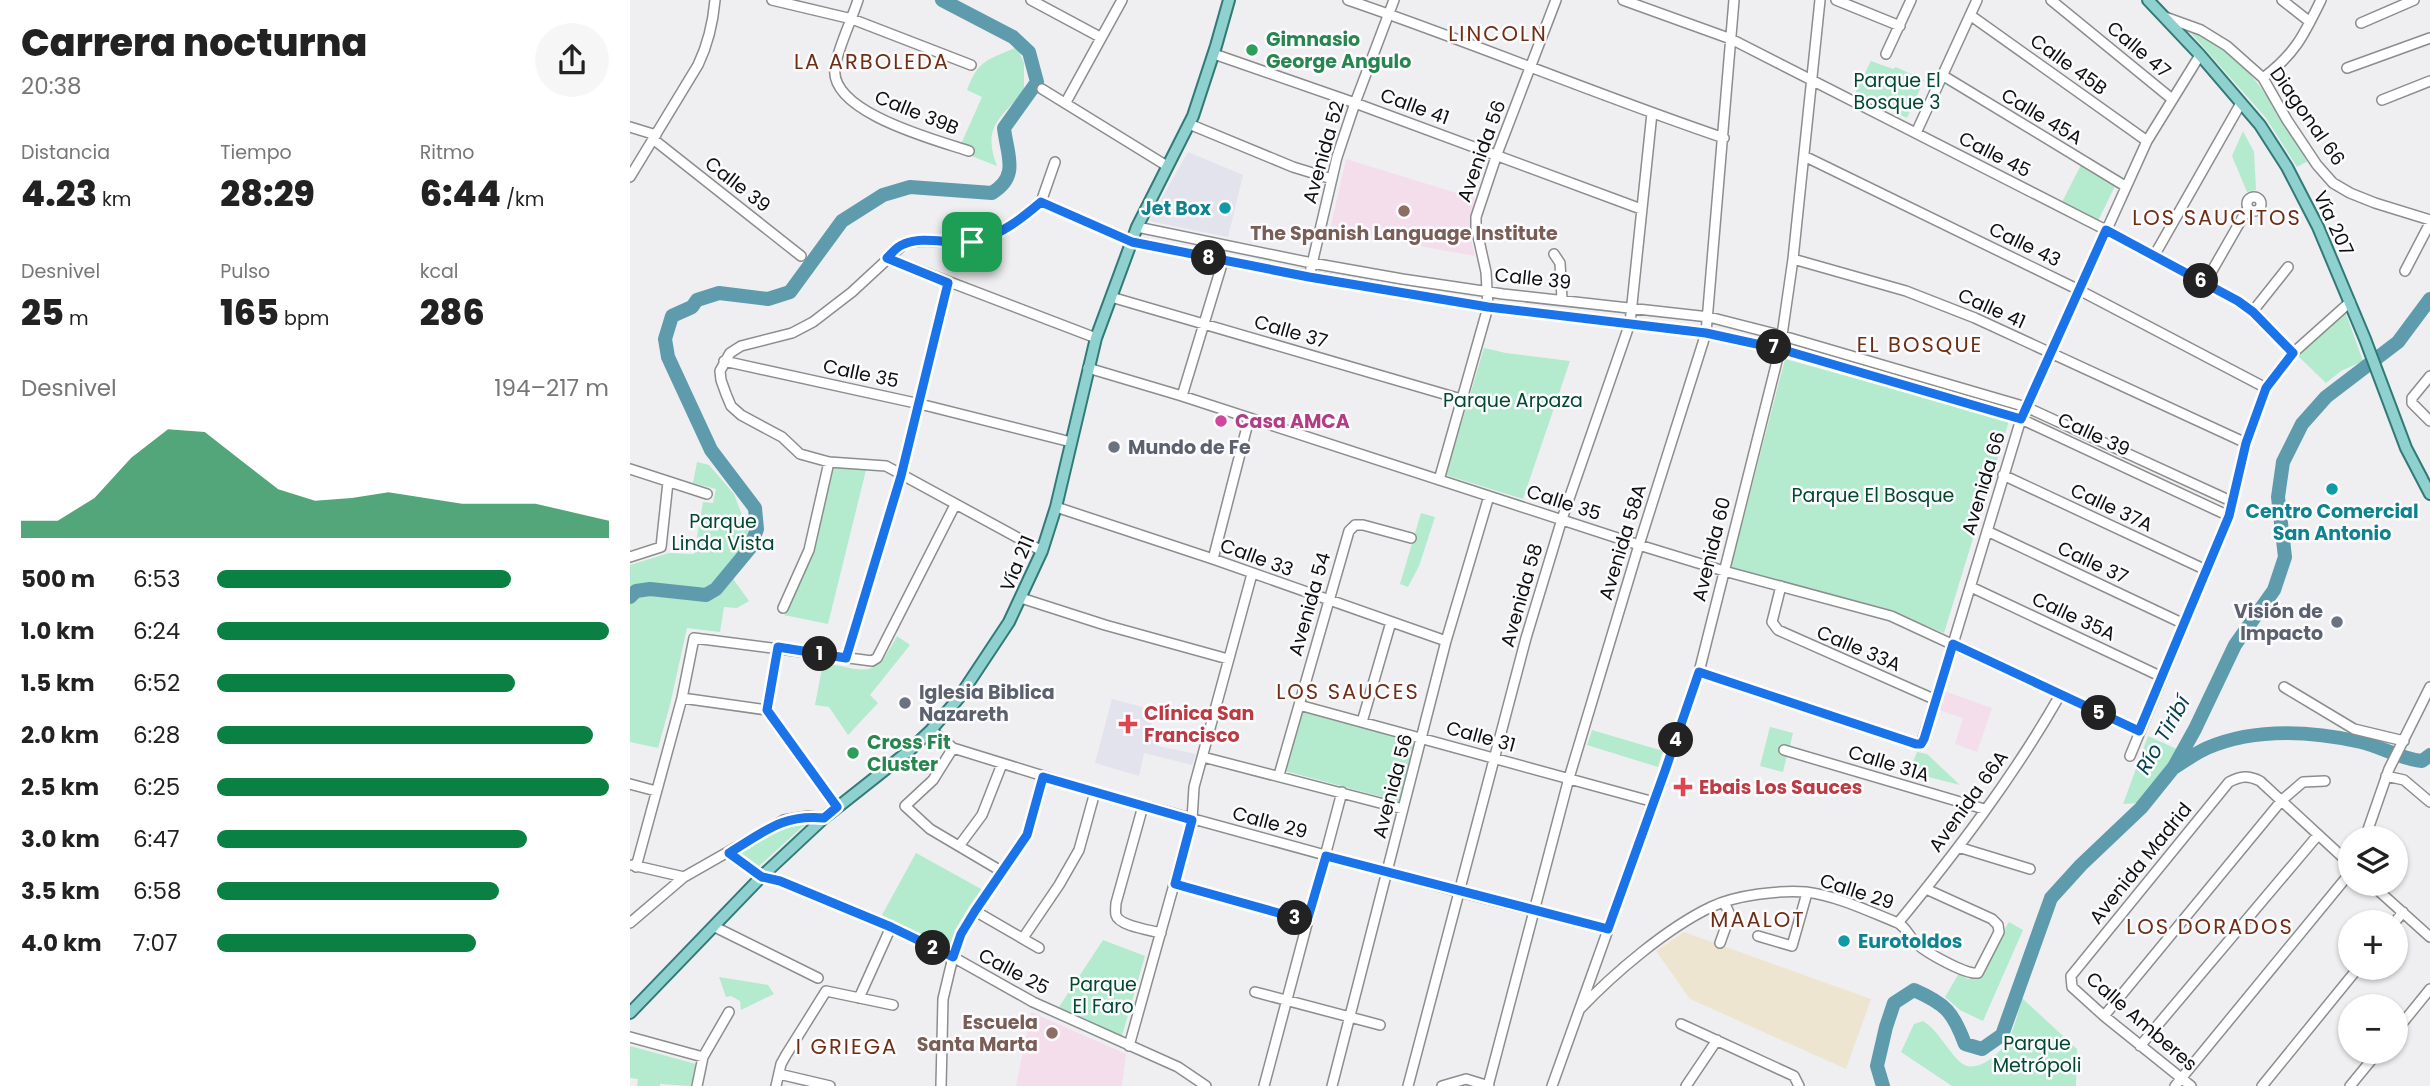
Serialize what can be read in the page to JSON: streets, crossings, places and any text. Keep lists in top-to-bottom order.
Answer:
{
  "streets": {
    "main road": ["Vía 207", "Vía 211"],
    "street": [
      "Calle 47",
      "Calle 45B",
      "Calle 41",
      "Calle 39B",
      "Calle 45A",
      "Diagonal 66",
      "Avenida 56",
      "Avenida 52",
      "Calle 45",
      "Calle 39",
      "Calle 43",
      "Calle 37",
      "Calle 35",
      "Avenida 66",
      "Calle 37A",
      "Avenida 58A",
      "Avenida 60",
      "Calle 33",
      "Avenida 58",
      "Avenida 54",
      "Calle 35A",
      "Calle 33A",
      "Calle 31",
      "Calle 31A",
      "Avenida 66A",
      "Calle 29",
      "Avenida Madrid",
      "Calle 25",
      "Calle Amberes"
    ]
  },
  "crossings": [
    ["Calle 47", "Avenida 66"],
    ["Calle 45B", "Avenida 66"],
    ["Calle 41", "Avenida 56"],
    ["Calle 41", "Avenida 52"],
    ["Calle 41", "Avenida 66"],
    ["Calle 41", "Avenida 60"],
    ["Calle 41", "Vía 211"],
    ["Calle 41", "Avenida 58"],
    ["Calle 45A", "Avenida 66"],
    ["Diagonal 66", "Vía 207"],
    ["Avenida 56", "Calle 39"],
    ["Avenida 56", "Calle 37"],
    ["Avenida 56", "Calle 35"],
    ["Avenida 56", "Calle 33"],
    ["Avenida 56", "Calle 31"],
    ["Avenida 56", "Calle 29"],
    ["Avenida 52", "Calle 39"],
    ["Calle 45", "Avenida 66"],
    ["Calle 45", "Avenida 58A"],
    ["Calle 45", "Avenida 60"],
    ["Calle 39", "Avenida 66"],
    ["Calle 39", "Avenida 58A"],
    ["Calle 39", "Avenida 60"],
    ["Calle 39", "Vía 211"],
    ["Calle 39", "Avenida 58"],
    ["Vía 207", "Avenida 66"],
    ["Calle 43", "Avenida 66"],
    ["Calle 43", "Avenida 60"],
    ["Calle 37", "Avenida 66"],
    ["Calle 37", "Vía 211"],
    ["Calle 35", "Avenida 66"],
    ["Calle 35", "Avenida 58A"],
    ["Calle 35", "Avenida 60"],
    ["Calle 35", "Vía 211"],
    ["Calle 35", "Avenida 58"],
    ["Calle 35", "Calle 33A"],
    ["Calle 35", "Avenida 66A"],
    ["Avenida 66", "Calle 37A"],
    ["Avenida 66", "Avenida 60"],
    ["Avenida 66", "Calle 35A"],
    ["Avenida 66", "Calle 33A"],
    ["Avenida 58A", "Calle 31"],
    ["Avenida 58A", "Calle 29"],
    ["Avenida 60", "Calle 31"],
    ["Avenida 60", "Calle 29"],
    ["Calle 33", "Vía 211"],
    ["Calle 33", "Avenida 54"],
    ["Vía 211", "Calle 29"],
    ["Vía 211", "Calle 25"],
    ["Avenida 58", "Calle 31"],
    ["Avenida 58", "Calle 29"],
    ["Avenida 54", "Calle 31"],
    ["Calle 31A", "Avenida 66A"],
    ["Avenida 66A", "Calle 29"],
    ["Avenida Madrid", "Calle Amberes"]
  ],
  "districts": [
    "LINCOLN",
    "LA ARBOLEDA",
    "LOS SAUCITOS",
    "EL BOSQUE",
    "LOS SAUCES",
    "MAALOT",
    "LOS DORADOS",
    "I GRIEGA"
  ],
  "water": ["Río Tiribí"],
  "parks": [
    "Parque El Bosque 3",
    "Parque Arpaza",
    "Parque El Bosque",
    "Parque Linda Vista",
    "Parque El Faro",
    "Parque Metrópoli"
  ],
  "places": {
    "other": [
      "Gimnasio George Angulo",
      "Jet Box",
      "The Spanish Language Institute",
      "Casa AMCA",
      "Mundo de Fe",
      "Centro Comercial San Antonio",
      "Visión de Impacto",
      "Iglesia Biblica Nazareth",
      "Cross Fit Cluster",
      "Eurotoldos",
      "Escuela Santa Marta"
    ],
    "health": ["Clínica San Francisco", "Ebais Los Sauces"]
  },
  "page": {
    "heading": ["Carrera nocturna", "20:38"],
    "stats": [
      ["Distancia", "4.23 km"],
      ["Tiempo", "28:29"],
      ["Ritmo", "6:44 /km"],
      ["Desnivel", "25 m"],
      ["Pulso", "165 bpm"],
      ["kcal", "286"]
    ],
    "pins": [
      "8",
      "6",
      "7",
      "1",
      "5",
      "4",
      "3",
      "2"
    ],
    "chart": ["Desnivel", "194–217 m"],
    "list": [
      {
        "name": "500 m",
        "note": "6:53"
      },
      {
        "name": "1.0 km",
        "note": "6:24"
      },
      {
        "name": "1.5 km",
        "note": "6:52"
      },
      {
        "name": "2.0 km",
        "note": "6:28"
      },
      {
        "name": "2.5 km",
        "note": "6:25"
      },
      {
        "name": "3.0 km",
        "note": "6:47"
      },
      {
        "name": "3.5 km",
        "note": "6:58"
      },
      {
        "name": "4.0 km",
        "note": "7:07"
      }
    ],
    "map_buttons": ["+", "−"]
  }
}
